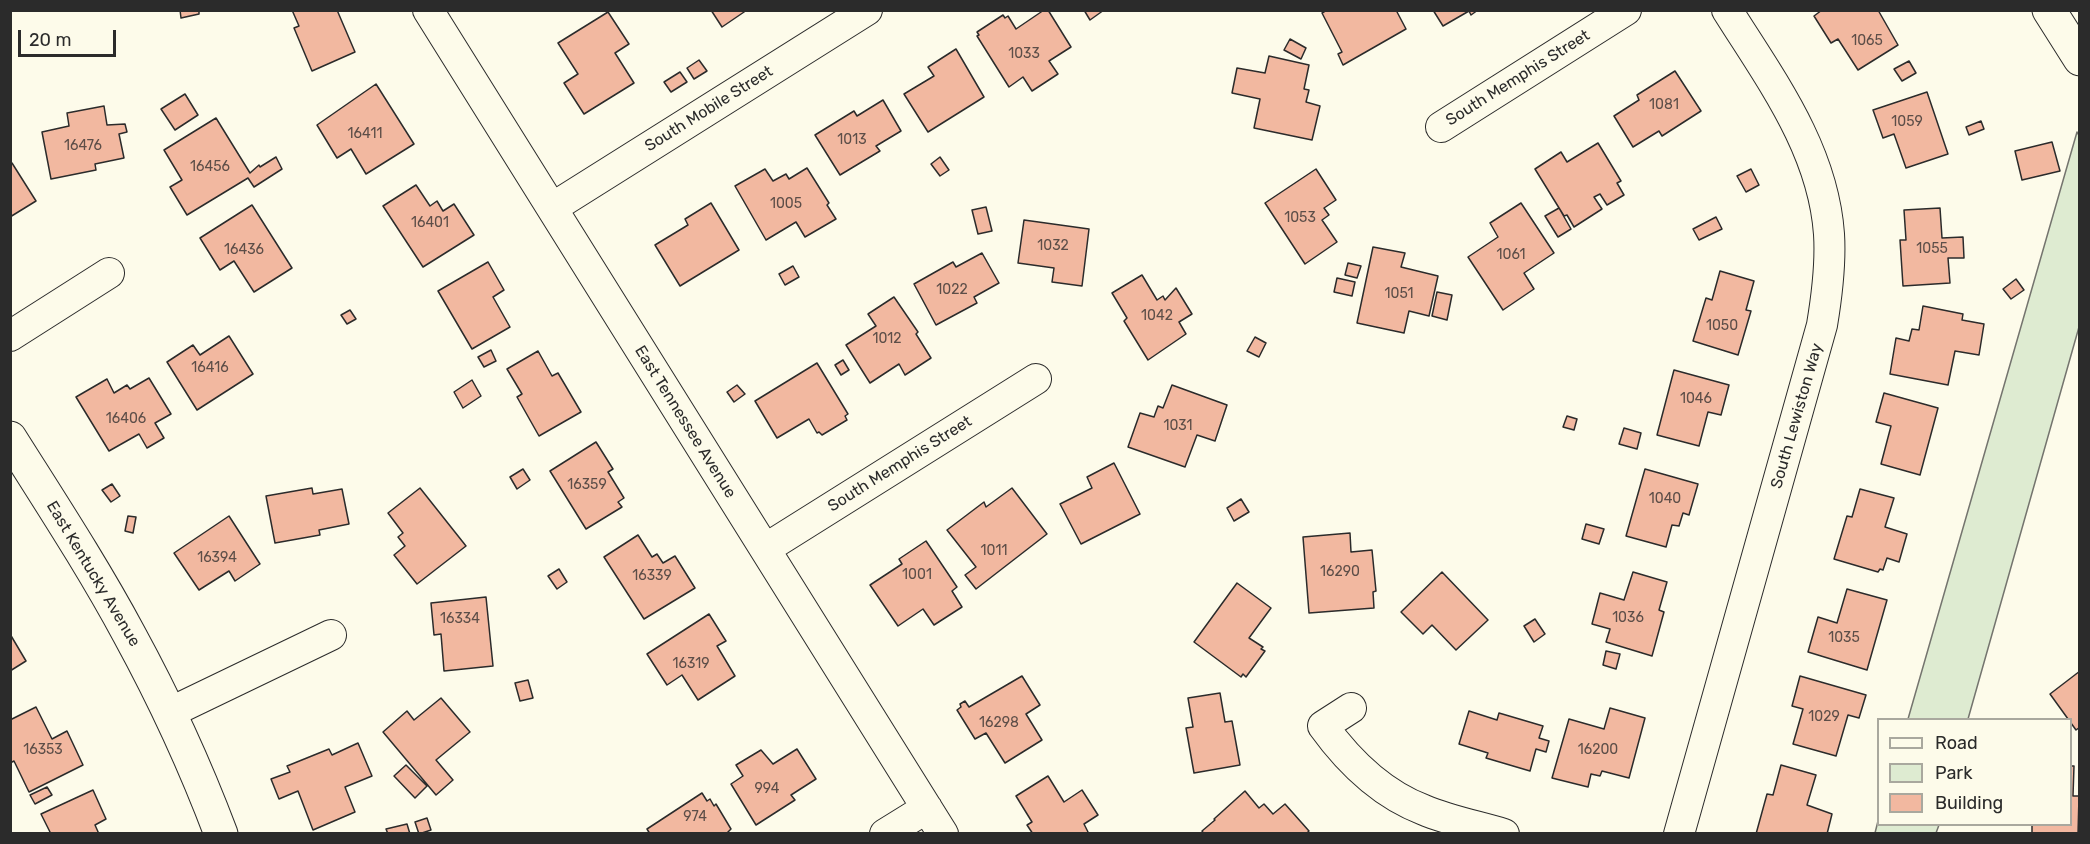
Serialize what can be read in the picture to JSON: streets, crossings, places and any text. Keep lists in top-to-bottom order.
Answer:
{
  "streets": {
    "street": [
      "South Memphis Street",
      "South Mobile Street",
      "South Lewiston Way",
      "East Tennessee Avenue",
      "East Kentucky Avenue"
    ]
  },
  "crossings": [
    ["South Memphis Street", "East Tennessee Avenue"],
    ["South Mobile Street", "East Tennessee Avenue"]
  ],
  "house_numbers": [
    "1065",
    "1033",
    "1081",
    "1059",
    "16411",
    "1013",
    "16476",
    "16456",
    "1005",
    "1053",
    "16401",
    "1032",
    "1055",
    "16436",
    "1061",
    "1022",
    "1051",
    "1042",
    "1050",
    "1012",
    "16416",
    "1046",
    "16406",
    "1031",
    "16359",
    "1040",
    "1011",
    "16394",
    "16290",
    "1001",
    "16339",
    "1036",
    "16334",
    "1035",
    "16319",
    "1029",
    "16298",
    "16353",
    "16200",
    "994",
    "974"
  ],
  "legend": ["Road", "Park", "Building"],
  "scale_bar": "20 m"
}
